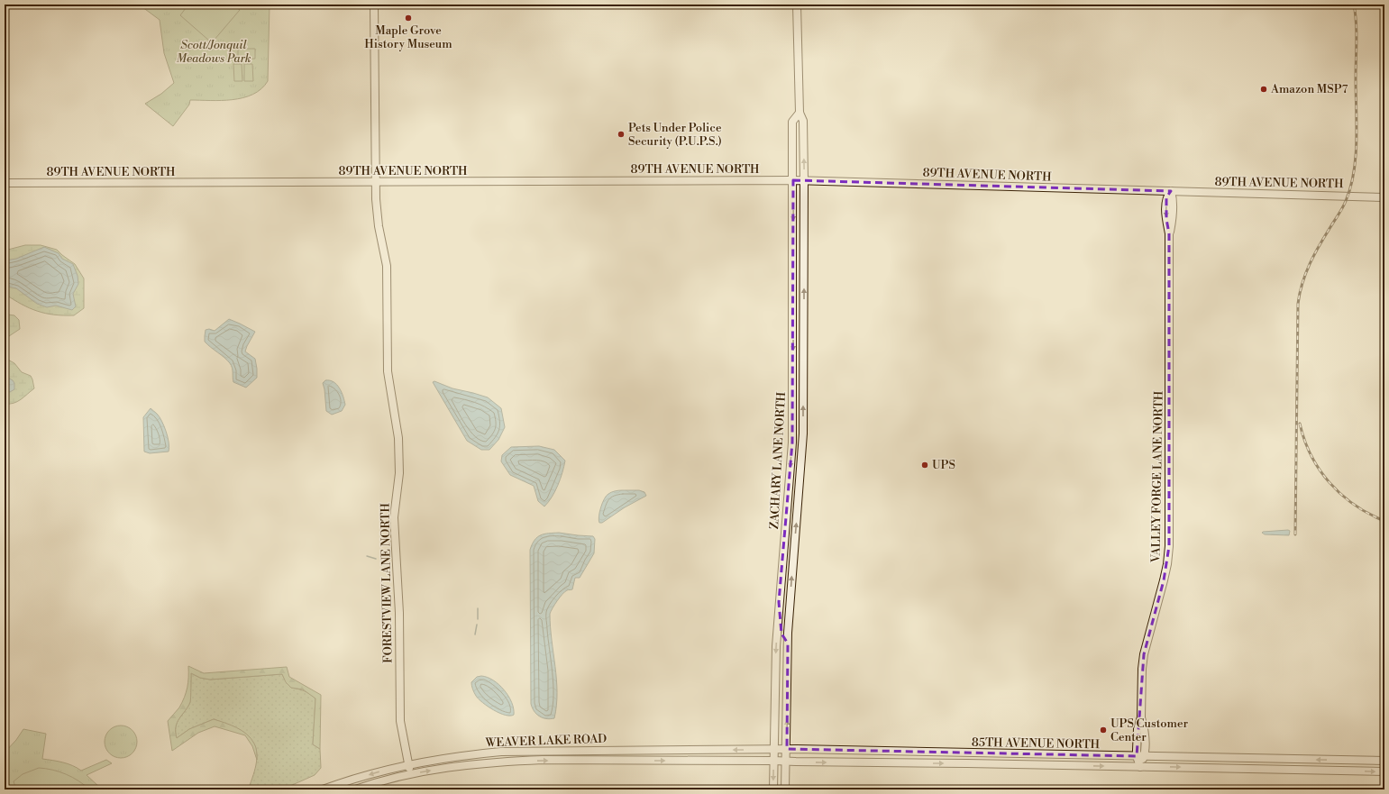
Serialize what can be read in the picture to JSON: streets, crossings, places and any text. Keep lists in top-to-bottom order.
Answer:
{
  "streets": {
    "main road": [
      "89TH AVENUE NORTH",
      "ZACHARY LANE NORTH",
      "VALLEY FORGE LANE NORTH",
      "FORESTVIEW LANE NORTH",
      "WEAVER LAKE ROAD",
      "85TH AVENUE NORTH"
    ]
  },
  "crossings": [
    ["89TH AVENUE NORTH", "ZACHARY LANE NORTH"],
    ["89TH AVENUE NORTH", "VALLEY FORGE LANE NORTH"],
    ["89TH AVENUE NORTH", "FORESTVIEW LANE NORTH"],
    ["ZACHARY LANE NORTH", "WEAVER LAKE ROAD"],
    ["ZACHARY LANE NORTH", "85TH AVENUE NORTH"],
    ["VALLEY FORGE LANE NORTH", "85TH AVENUE NORTH"],
    ["FORESTVIEW LANE NORTH", "WEAVER LAKE ROAD"],
    ["WEAVER LAKE ROAD", "85TH AVENUE NORTH"]
  ],
  "parks": ["Scott/Jonquil Meadows Park"],
  "places": [
    "Maple Grove History Museum",
    "Amazon MSP7",
    "Pets Under Police Security (P.U.P.S.)",
    "UPS",
    "UPS Customer Center"
  ]
}
